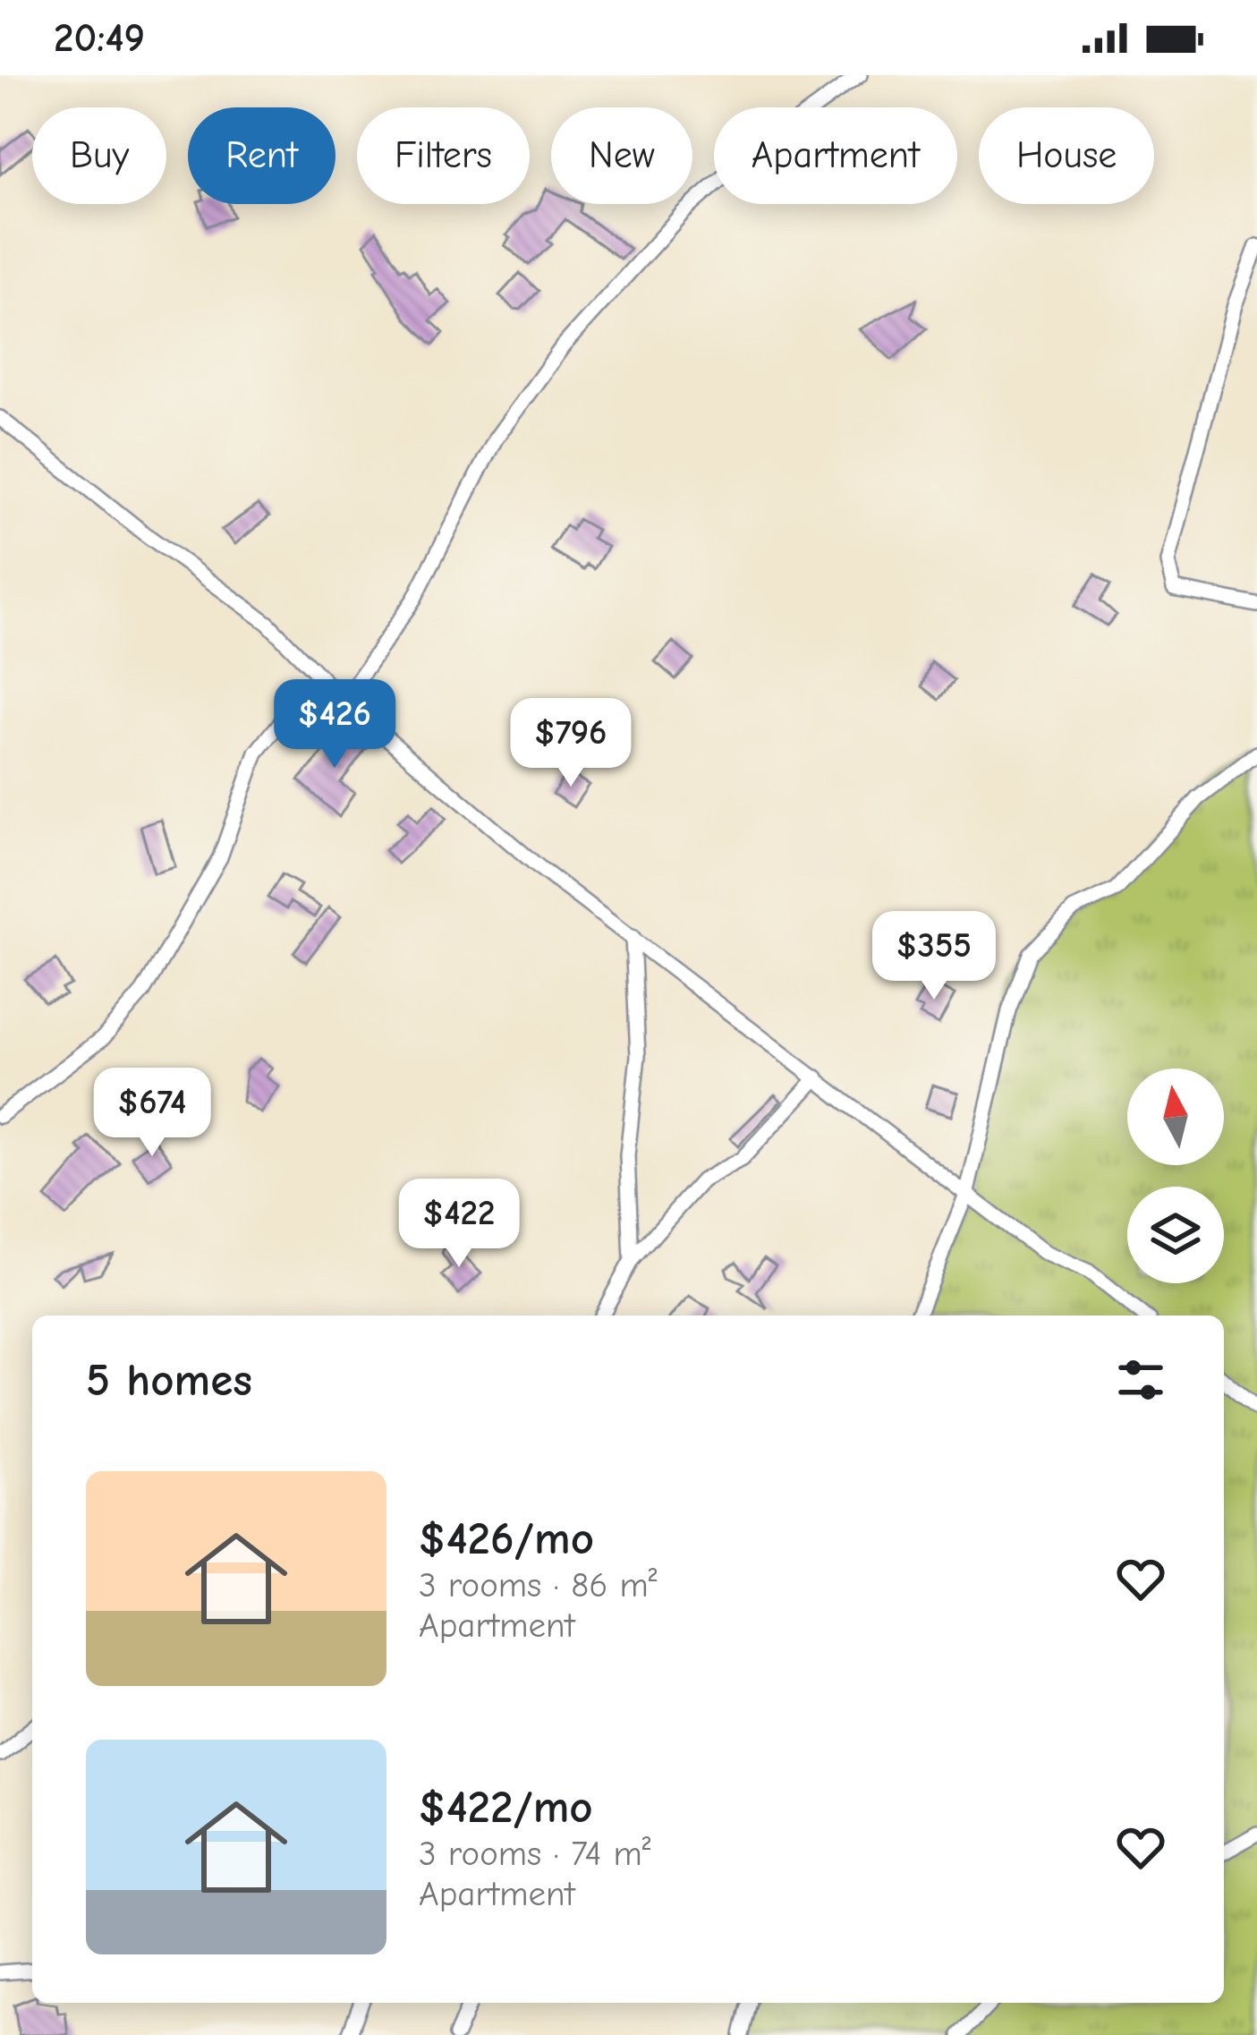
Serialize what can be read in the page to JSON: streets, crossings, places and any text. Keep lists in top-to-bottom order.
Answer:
{
  "north": "top",
  "page": {
    "status": "20:49",
    "chip": [
      "Buy",
      "Rent",
      "Filters",
      "New",
      "Apartment",
      "House"
    ],
    "price": [
      "$426",
      "$796",
      "$355",
      "$674",
      "$422"
    ],
    "heading": "5 homes",
    "list": [
      {
        "name": "$426/mo",
        "note": "3 rooms · 86 m² · Apartment"
      },
      {
        "name": "$422/mo",
        "note": "3 rooms · 74 m² · Apartment"
      }
    ]
  }
}
